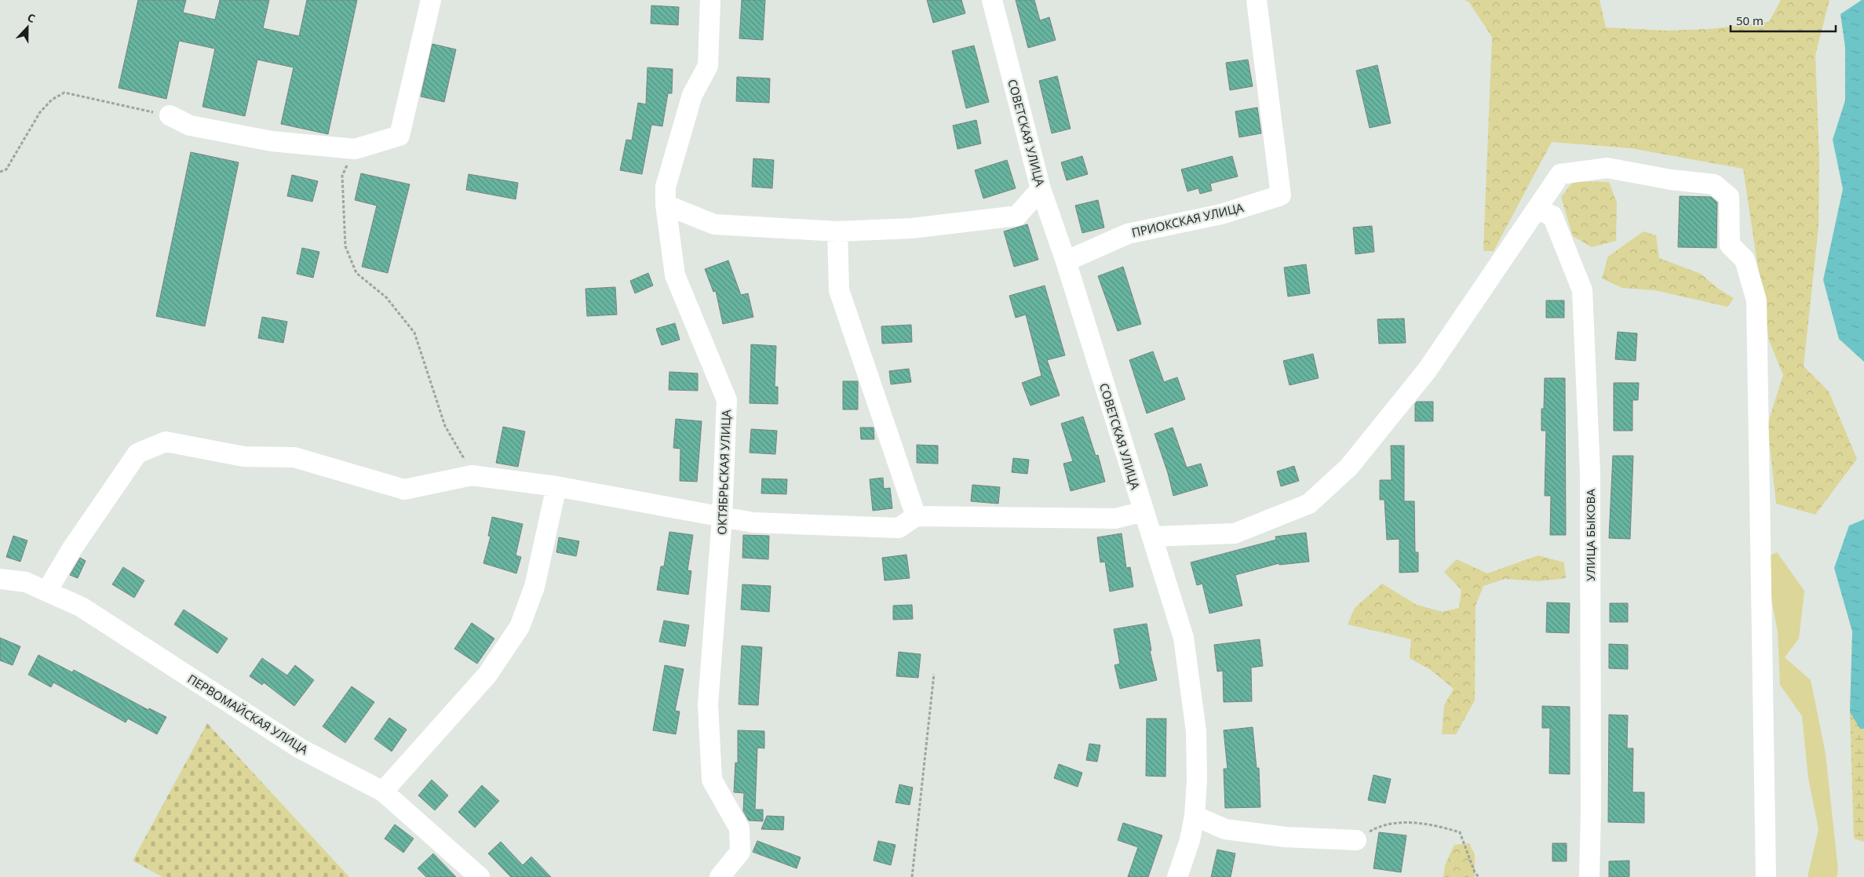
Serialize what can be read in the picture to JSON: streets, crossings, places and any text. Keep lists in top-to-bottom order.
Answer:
{
  "streets": {
    "street": [
      "СОВЕТСКАЯ УЛИЦА",
      "ПРИОКСКАЯ УЛИЦА",
      "ОКТЯБРЬСКАЯ УЛИЦА",
      "УЛИЦА БЫКОВА",
      "ПЕРВОМАЙСКАЯ УЛИЦА"
    ]
  },
  "crossings": [
    ["СОВЕТСКАЯ УЛИЦА", "ПРИОКСКАЯ УЛИЦА"]
  ],
  "scale_bar": "50 m",
  "north": "top"
}
